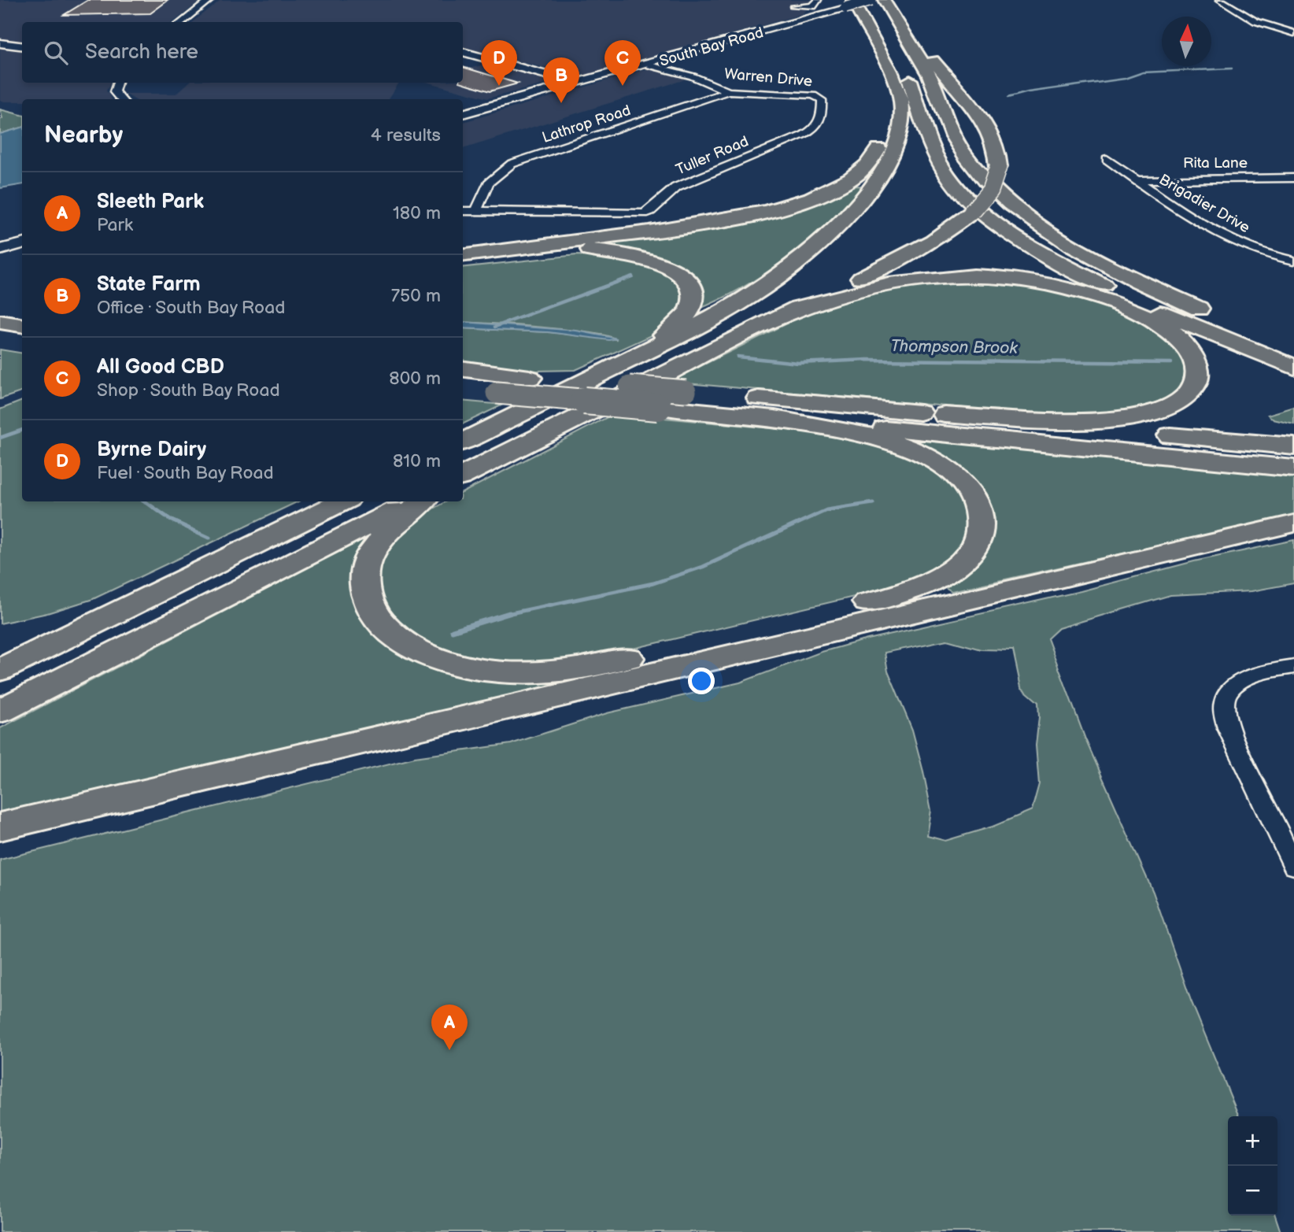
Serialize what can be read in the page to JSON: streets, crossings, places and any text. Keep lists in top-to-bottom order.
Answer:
{
  "streets": {
    "street": [
      "South Bay Road",
      "Warren Drive",
      "Lathrop Road",
      "Tuller Road",
      "Rita Lane",
      "Brigadier Drive"
    ]
  },
  "crossings": [
    ["South Bay Road", "Warren Drive"],
    ["Warren Drive", "Lathrop Road"],
    ["Warren Drive", "Tuller Road"],
    ["Lathrop Road", "Tuller Road"],
    ["Rita Lane", "Brigadier Drive"]
  ],
  "water": ["Thompson Brook"],
  "north": "top",
  "page": {
    "search": "Search here",
    "pins": [
      "C",
      "D",
      "B",
      "A"
    ],
    "heading": ["Nearby", "4 results"],
    "list": [
      {
        "mark": "A",
        "name": "Sleeth Park",
        "note": "Park",
        "value": "180 m"
      },
      {
        "mark": "B",
        "name": "State Farm",
        "note": "Office · South Bay Road",
        "value": "750 m"
      },
      {
        "mark": "C",
        "name": "All Good CBD",
        "note": "Shop · South Bay Road",
        "value": "800 m"
      },
      {
        "mark": "D",
        "name": "Byrne Dairy",
        "note": "Fuel · South Bay Road",
        "value": "810 m"
      }
    ],
    "map_buttons": ["+", "−"]
  }
}
